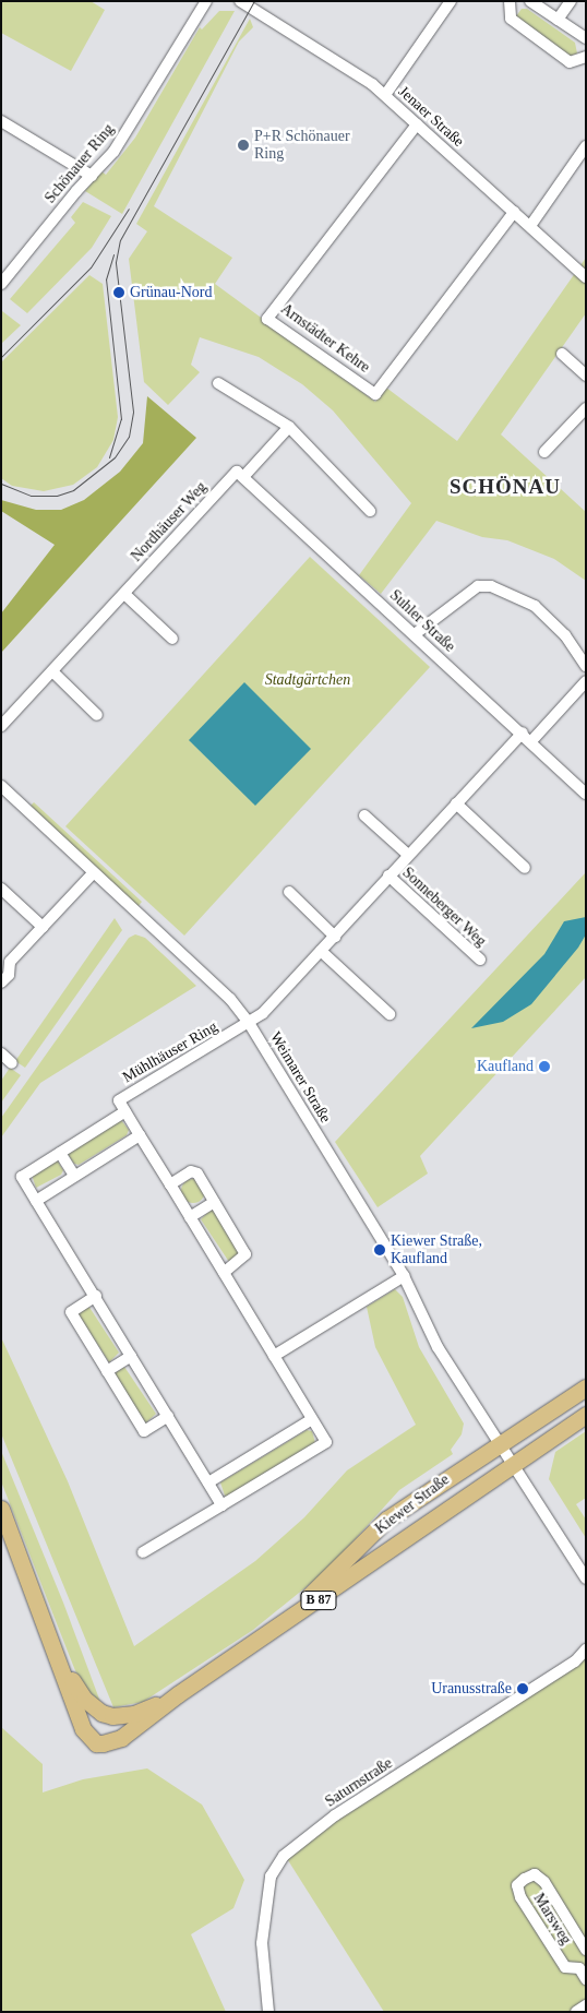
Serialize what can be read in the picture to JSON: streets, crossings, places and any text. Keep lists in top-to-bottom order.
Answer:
{
  "streets": {
    "main road": ["Kiewer Straße", "B 87"],
    "street": [
      "Jenaer Straße",
      "Schönauer Ring",
      "Arnstädter Kehre",
      "Nordhäuser Weg",
      "Suhler Straße",
      "Sonneberger Weg",
      "Mühlhäuser Ring",
      "Weimarer Straße",
      "Saturnstraße",
      "Marsweg"
    ]
  },
  "crossings": [
    ["Jenaer Straße", "Arnstädter Kehre"],
    ["Nordhäuser Weg", "Suhler Straße"],
    ["Suhler Straße", "Sonneberger Weg"],
    ["Sonneberger Weg", "Mühlhäuser Ring"],
    ["Sonneberger Weg", "Weimarer Straße"],
    ["Mühlhäuser Ring", "Weimarer Straße"],
    ["Weimarer Straße", "Kiewer Straße"],
    ["Kiewer Straße", "B 87"]
  ],
  "districts": ["SCHÖNAU"],
  "parks": ["Stadtgärtchen"],
  "places": [
    "P+R Schönauer Ring",
    "Grünau-Nord",
    "Kaufland",
    "Kiewer Straße, Kaufland",
    "Uranusstraße"
  ]
}
